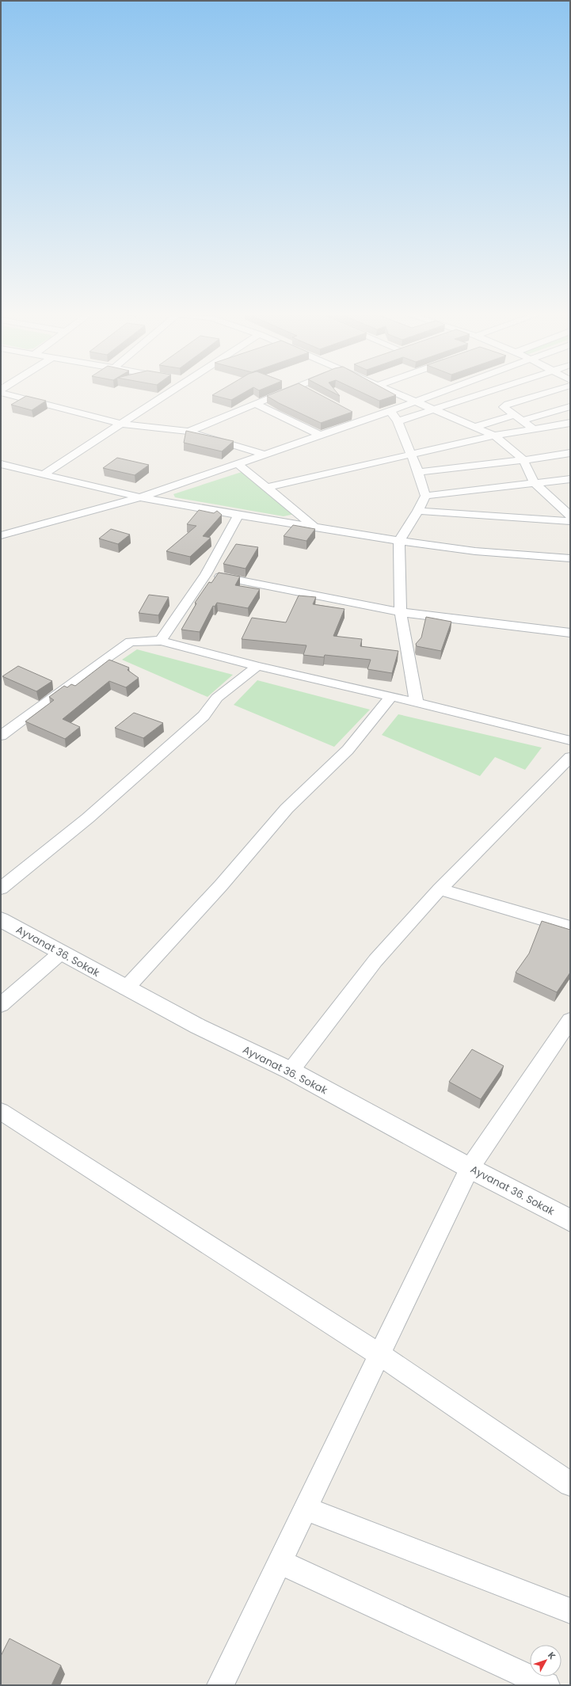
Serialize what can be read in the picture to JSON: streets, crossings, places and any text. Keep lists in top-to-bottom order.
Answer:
{
  "streets": {
    "street": ["Ayvanat 36. Sokak"]
  },
  "north": "top right"
}
